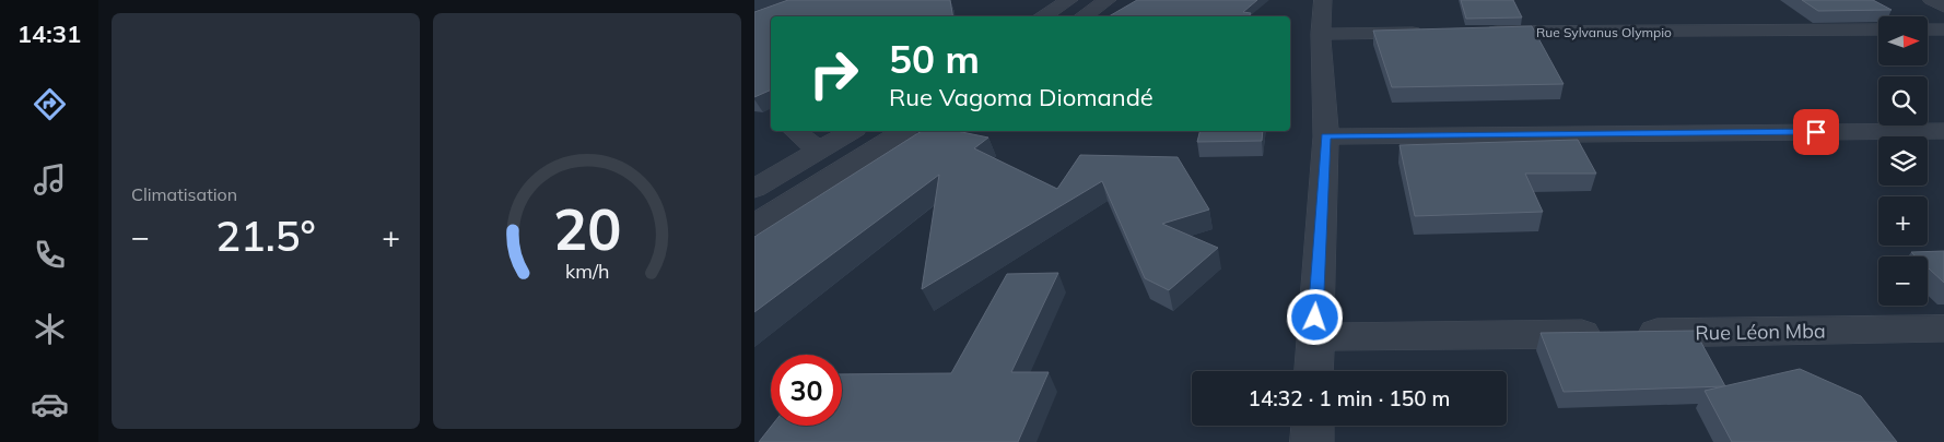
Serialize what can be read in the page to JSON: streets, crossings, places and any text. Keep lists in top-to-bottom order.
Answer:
{
  "streets": {
    "street": ["Rue Sylvanus Olympio", "Rue Léon Mba"]
  },
  "north": "right",
  "page": {
    "tabs": "14:31",
    "tile": "Climatisation",
    "map_buttons": ["+", "−"],
    "turn": ["50 m", "Rue Vagoma Diomandé"],
    "heat": ["−", "21.5°", "+"],
    "limit": "30",
    "trip": "14:32 · 1 min · 150 m",
    "gauge": ["20", "km/h"]
  }
}
